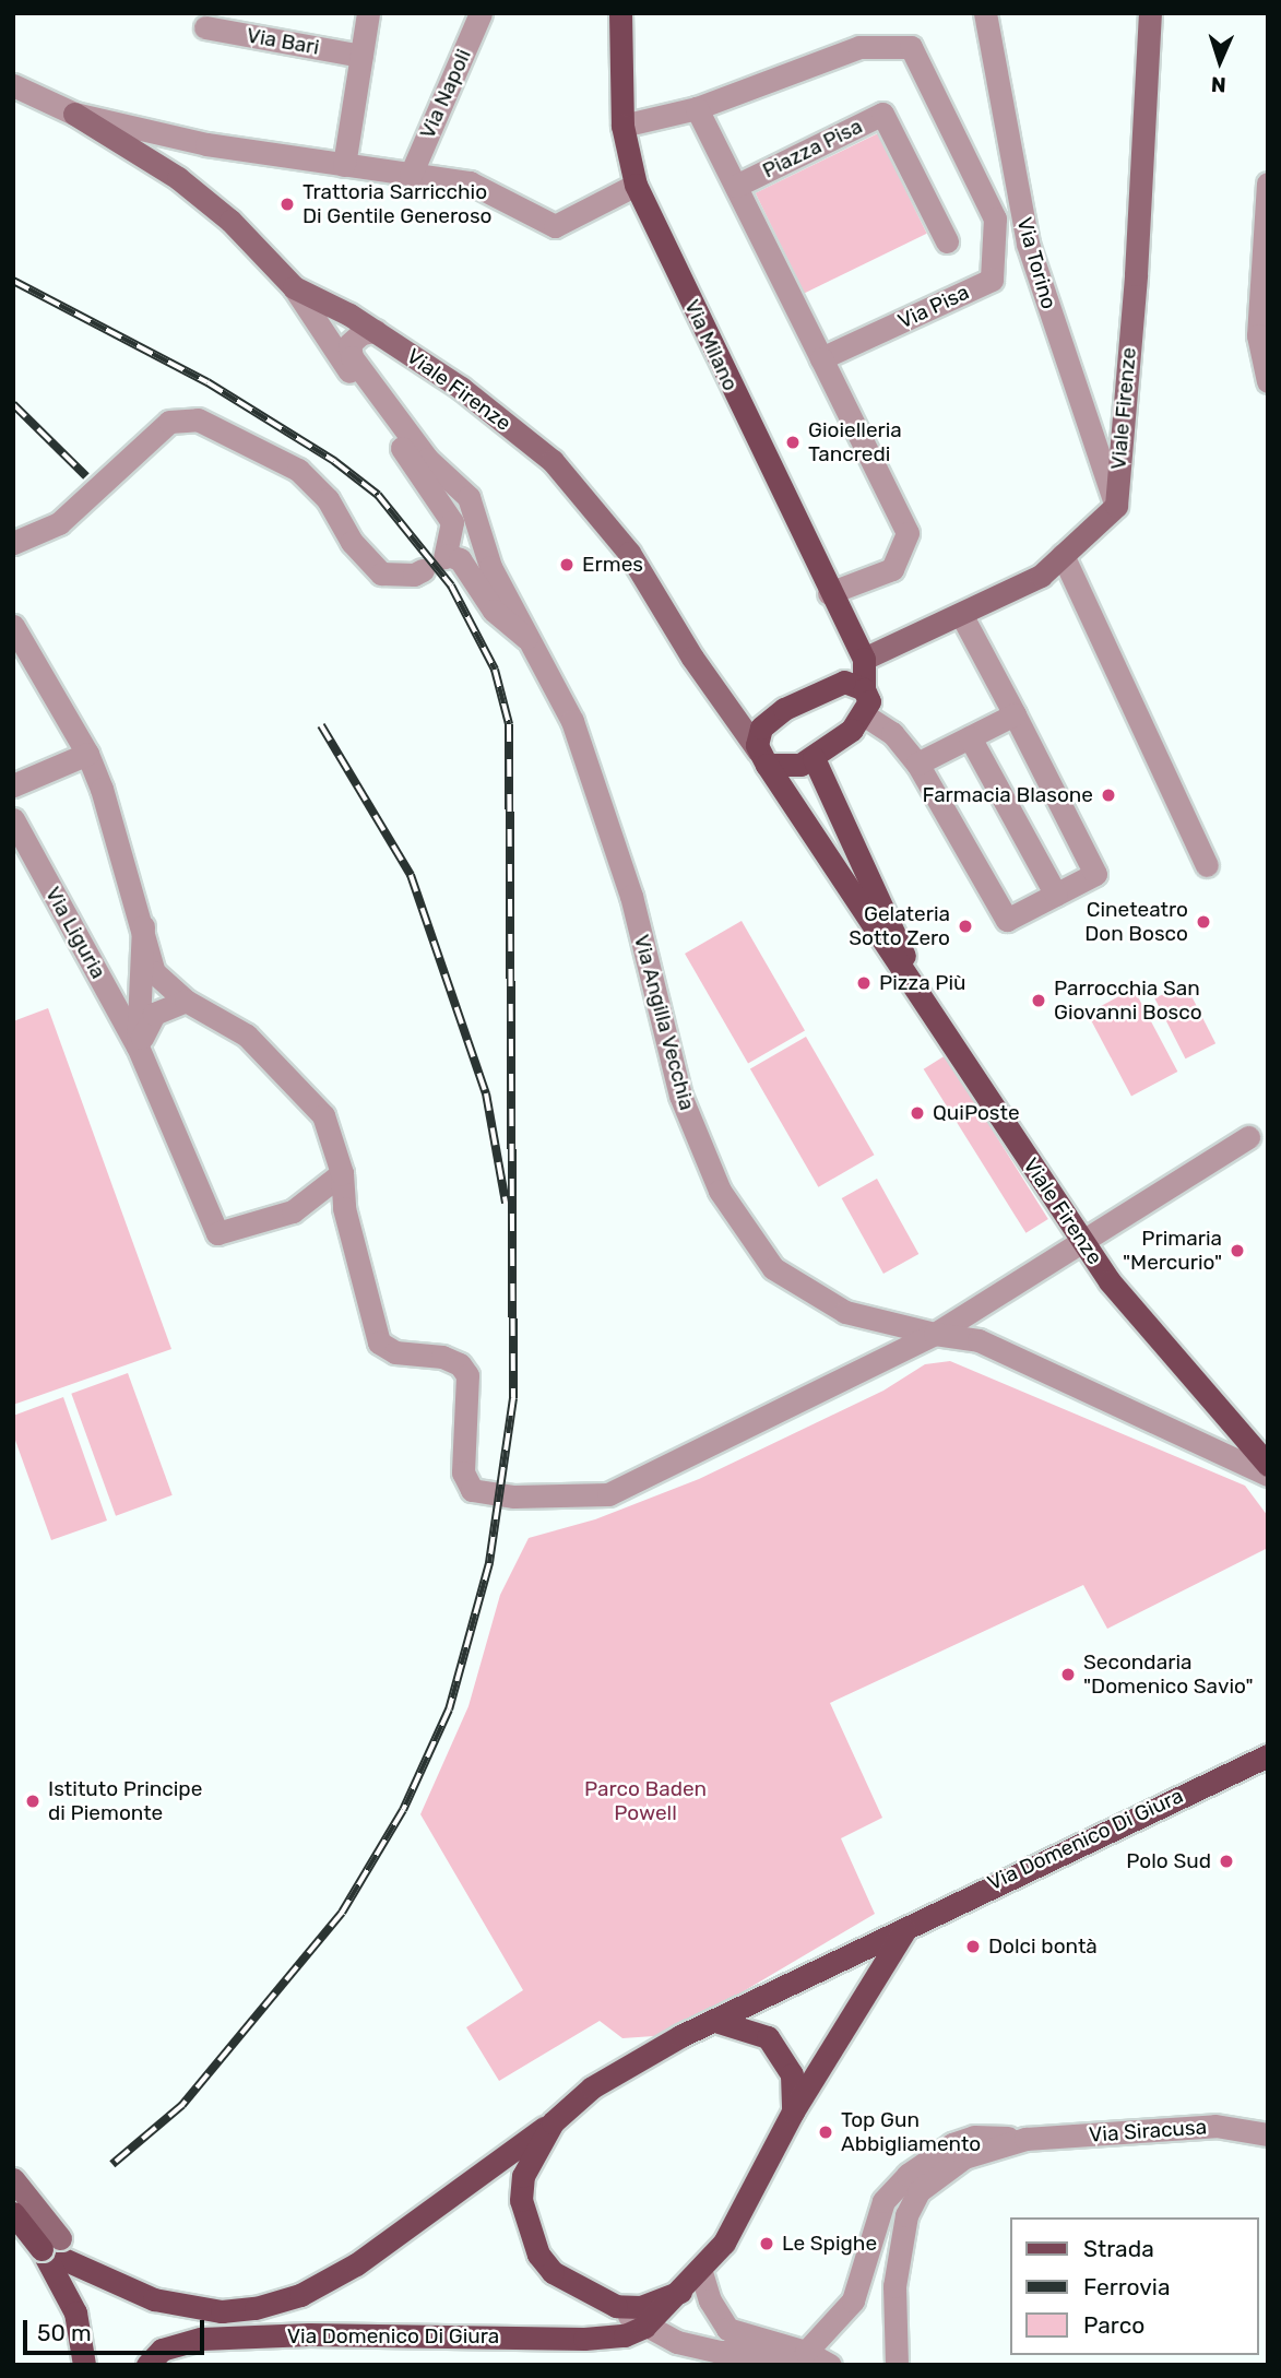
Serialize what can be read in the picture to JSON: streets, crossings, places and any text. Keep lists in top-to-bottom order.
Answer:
{
  "streets": {
    "main road": ["Via Milano", "Viale Firenze", "Via Domenico Di Giura"],
    "street": [
      "Via Bari",
      "Via Napoli",
      "Piazza Pisa",
      "Via Torino",
      "Via Pisa",
      "Via Liguria",
      "Via Angilla Vecchia",
      "Via Siracusa"
    ]
  },
  "crossings": [
    ["Via Torino", "Viale Firenze"],
    ["Via Pisa", "Via Milano"],
    ["Viale Firenze", "Via Angilla Vecchia"],
    ["Via Domenico Di Giura", "Via Siracusa"]
  ],
  "parks": ["Parco Baden Powell"],
  "places": [
    "Trattoria Sarricchio Di Gentile Generoso",
    "Gioielleria Tancredi",
    "Ermes",
    "Farmacia Blasone",
    "Cineteatro Don Bosco",
    "Gelateria Sotto Zero",
    "Pizza Più",
    "Parrocchia San Giovanni Bosco",
    "QuiPoste",
    "Primaria \"Mercurio\"",
    "Secondaria \"Domenico Savio\"",
    "Istituto Principe di Piemonte",
    "Polo Sud",
    "Dolci bontà",
    "Top Gun Abbigliamento",
    "Le Spighe"
  ],
  "legend": ["Strada", "Ferrovia", "Parco"],
  "scale_bar": "50 m",
  "north": "bottom"
}
